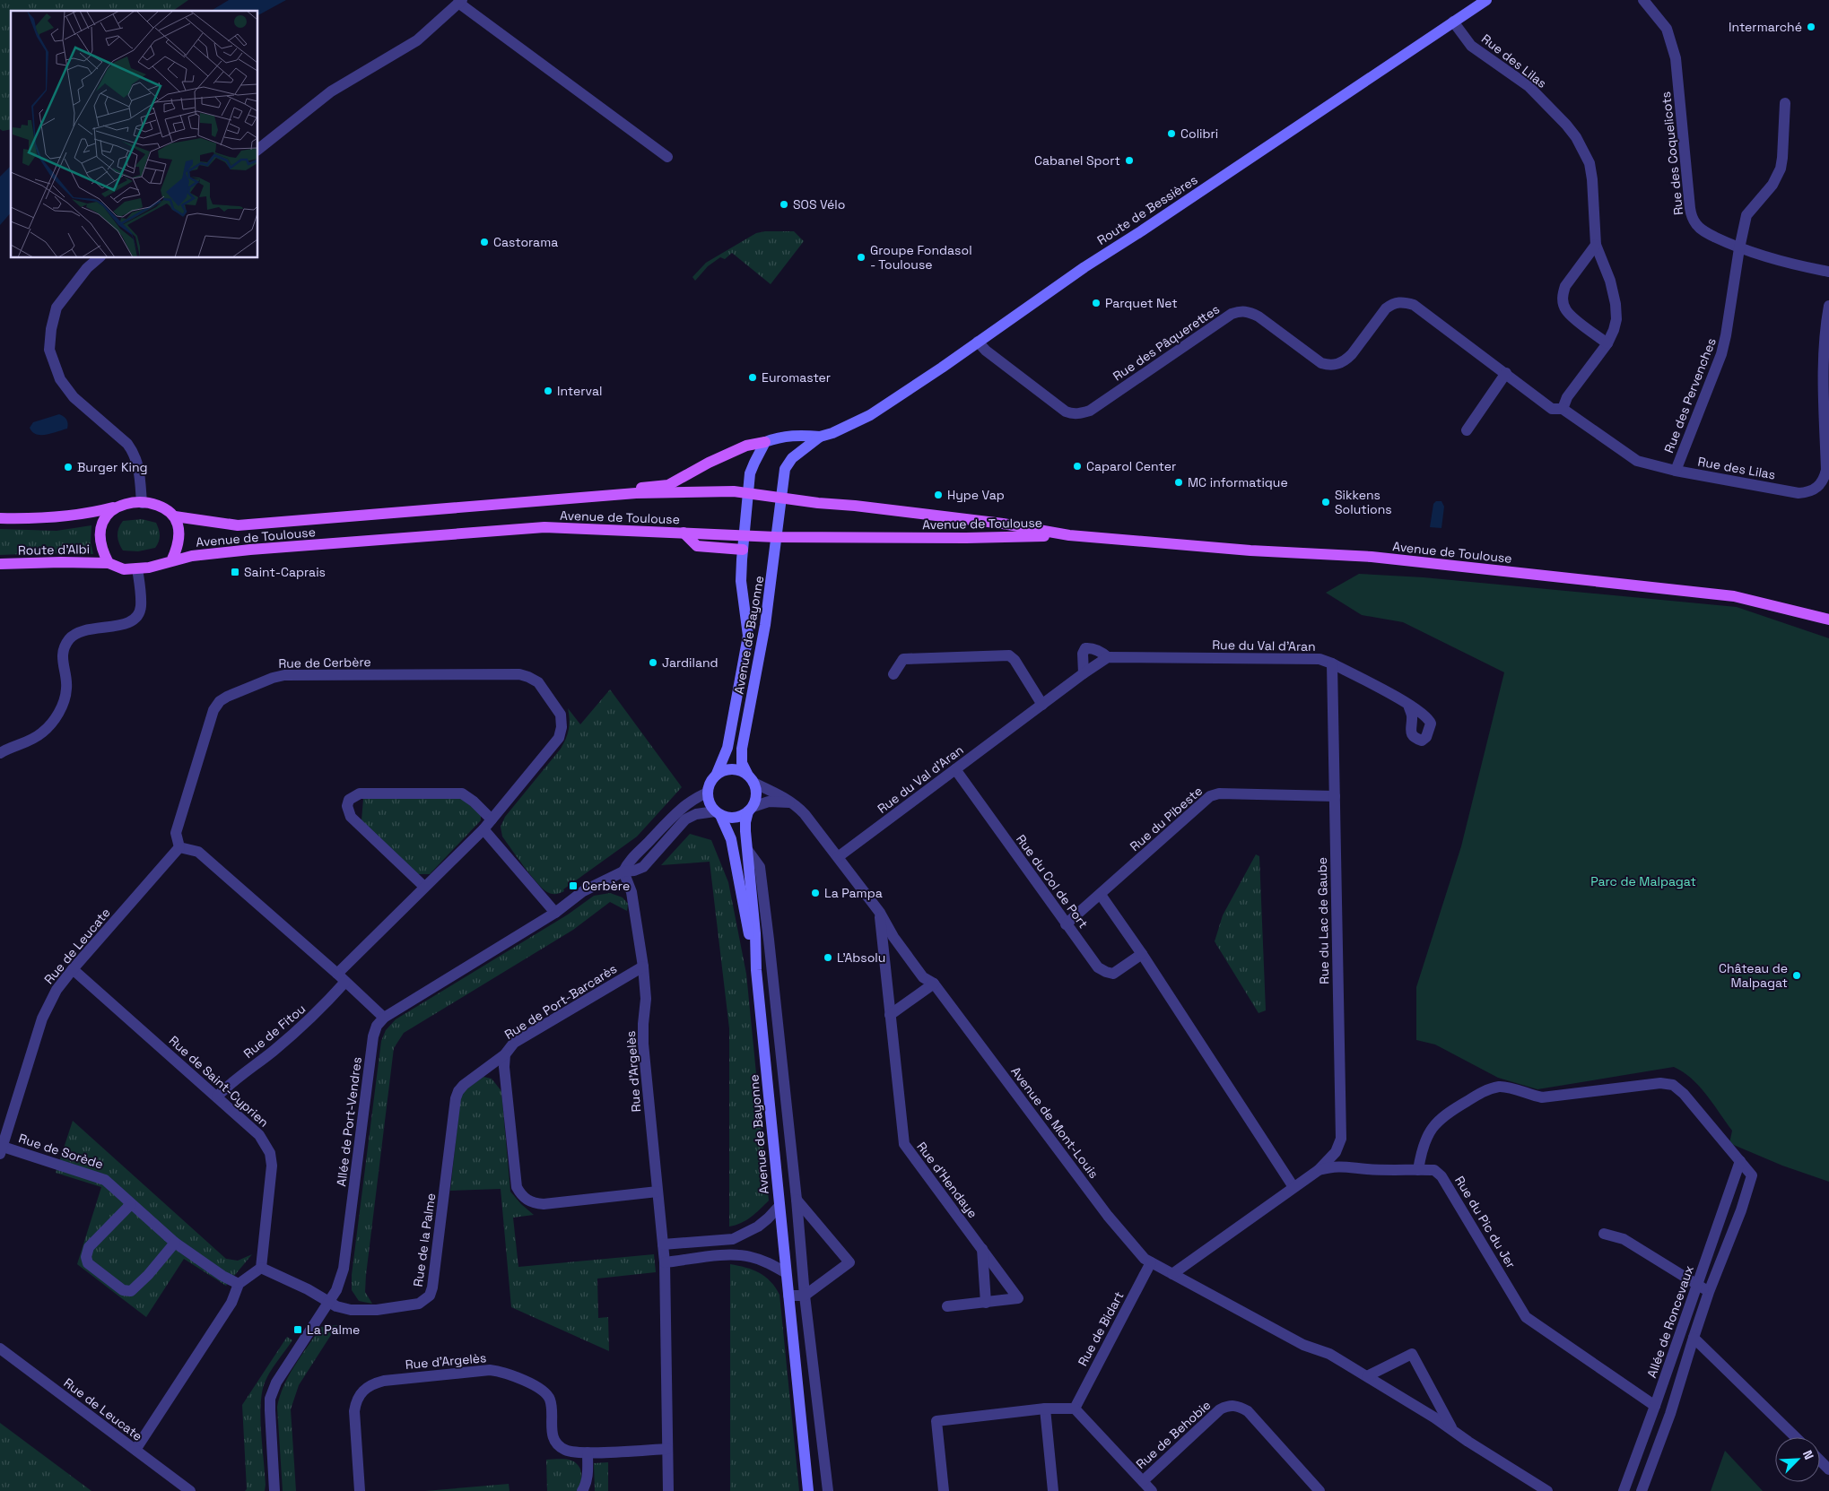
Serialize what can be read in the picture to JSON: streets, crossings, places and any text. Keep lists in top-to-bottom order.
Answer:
{
  "streets": {
    "main road": ["Avenue de Toulouse", "Route d'Albi"],
    "street": [
      "Rue des Lilas",
      "Rue des Coquelicots",
      "Route de Bessières",
      "Rue des Pâquerettes",
      "Rue des Pervenches",
      "Avenue de Bayonne",
      "Rue du Val d'Aran",
      "Rue de Cerbère",
      "Rue du Pibeste",
      "Rue du Col de Port",
      "Rue du Lac de Gaube",
      "Rue de Leucate",
      "Rue de Port-Barcarès",
      "Rue de Fitou",
      "Rue d'Argelès",
      "Rue de Saint-Cyprien",
      "Allée de Port-Vendres",
      "Avenue de Mont-Louis",
      "Rue de Sorède",
      "Rue d'Hendaye",
      "Rue du Pic du Jer",
      "Rue de la Palme",
      "Allée de Roncevaux",
      "Rue de Bidart",
      "Rue de Behobie"
    ]
  },
  "crossings": [
    ["Rue des Lilas", "Route de Bessières"],
    ["Rue des Lilas", "Rue des Pâquerettes"],
    ["Rue des Lilas", "Rue des Pervenches"],
    ["Rue des Coquelicots", "Rue des Pervenches"],
    ["Route de Bessières", "Rue des Pâquerettes"],
    ["Route de Bessières", "Avenue de Toulouse"],
    ["Route de Bessières", "Avenue de Bayonne"],
    ["Avenue de Toulouse", "Route d'Albi"],
    ["Avenue de Toulouse", "Avenue de Bayonne"],
    ["Avenue de Bayonne", "Allée de Port-Vendres"],
    ["Avenue de Bayonne", "Avenue de Mont-Louis"],
    ["Rue du Val d'Aran", "Rue du Col de Port"],
    ["Rue du Val d'Aran", "Rue du Lac de Gaube"],
    ["Rue du Val d'Aran", "Avenue de Mont-Louis"],
    ["Rue de Cerbère", "Rue de Leucate"],
    ["Rue du Pibeste", "Rue du Col de Port"],
    ["Rue du Pibeste", "Rue du Lac de Gaube"],
    ["Rue du Lac de Gaube", "Rue du Pic du Jer"],
    ["Rue de Leucate", "Rue de Saint-Cyprien"],
    ["Rue de Leucate", "Rue de Sorède"],
    ["Rue de Port-Barcarès", "Rue d'Argelès"],
    ["Rue de Port-Barcarès", "Rue de la Palme"],
    ["Rue de Fitou", "Rue de Saint-Cyprien"],
    ["Rue d'Argelès", "Allée de Port-Vendres"],
    ["Rue de Saint-Cyprien", "Rue de la Palme"],
    ["Allée de Port-Vendres", "Avenue de Mont-Louis"],
    ["Allée de Port-Vendres", "Rue de la Palme"],
    ["Avenue de Mont-Louis", "Rue d'Hendaye"],
    ["Avenue de Mont-Louis", "Rue du Pic du Jer"],
    ["Avenue de Mont-Louis", "Rue de Bidart"],
    ["Rue du Pic du Jer", "Allée de Roncevaux"]
  ],
  "parks": ["Parc de Malpagat"],
  "places": {
    "other": [
      "Intermarché",
      "Colibri",
      "Cabanel Sport",
      "SOS Vélo",
      "Castorama",
      "Groupe Fondasol - Toulouse",
      "Parquet Net",
      "Euromaster",
      "Interval",
      "Caparol Center",
      "Burger King",
      "MC informatique",
      "Hype Vap",
      "Sikkens Solutions",
      "Jardiland",
      "La Pampa",
      "L'Absolu",
      "Château de Malpagat"
    ],
    "transit": ["Saint-Caprais", "Cerbère", "La Palme"]
  },
  "north": "top right"
}
